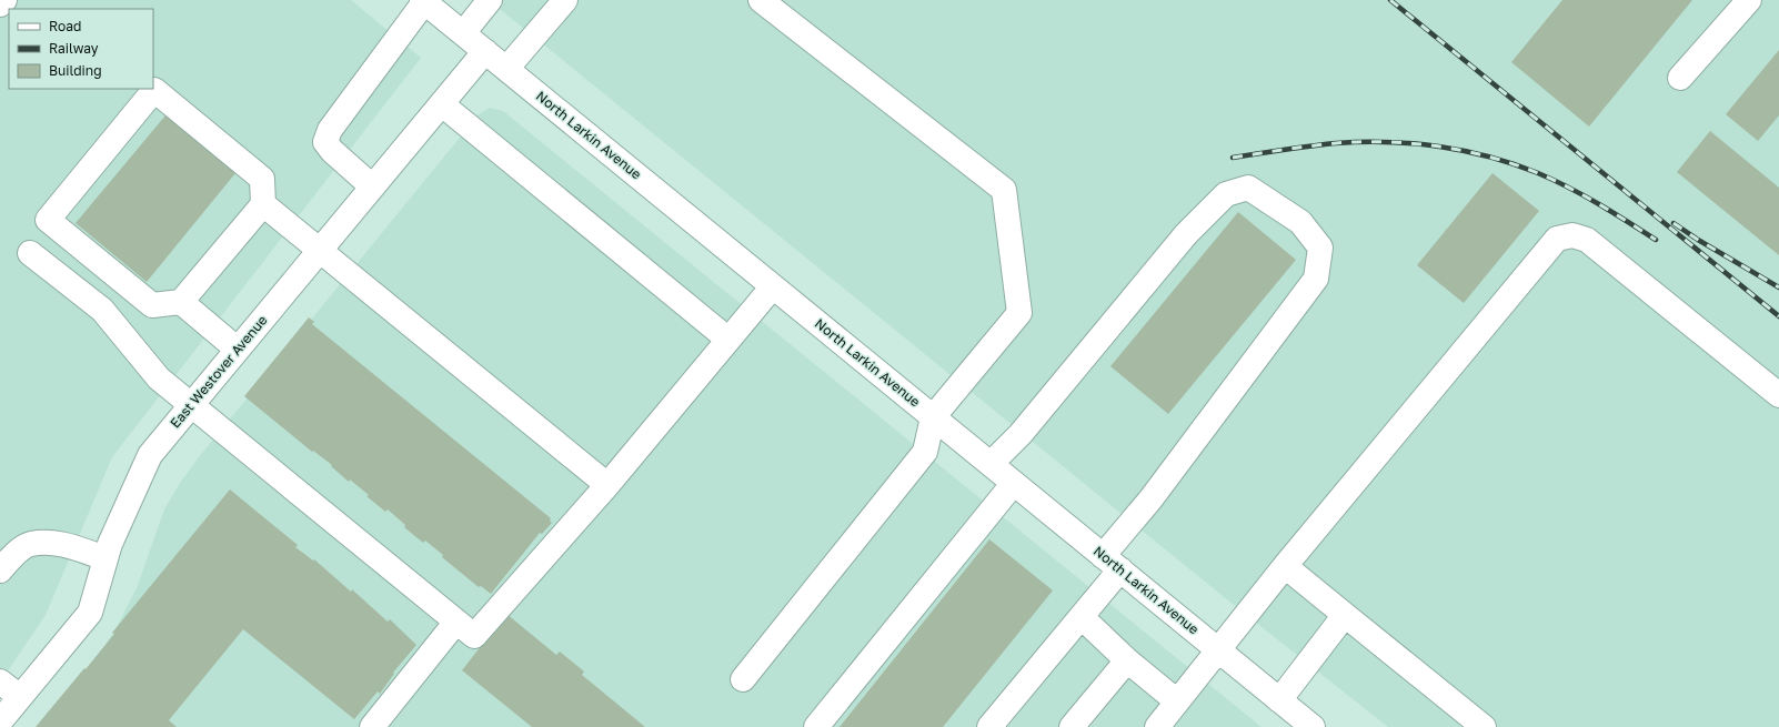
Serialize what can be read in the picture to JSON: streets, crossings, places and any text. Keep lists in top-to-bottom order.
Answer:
{
  "streets": {
    "street": ["North Larkin Avenue", "East Westover Avenue"]
  },
  "crossings": [
    ["North Larkin Avenue", "East Westover Avenue"]
  ],
  "legend": ["Road", "Railway", "Building"]
}
